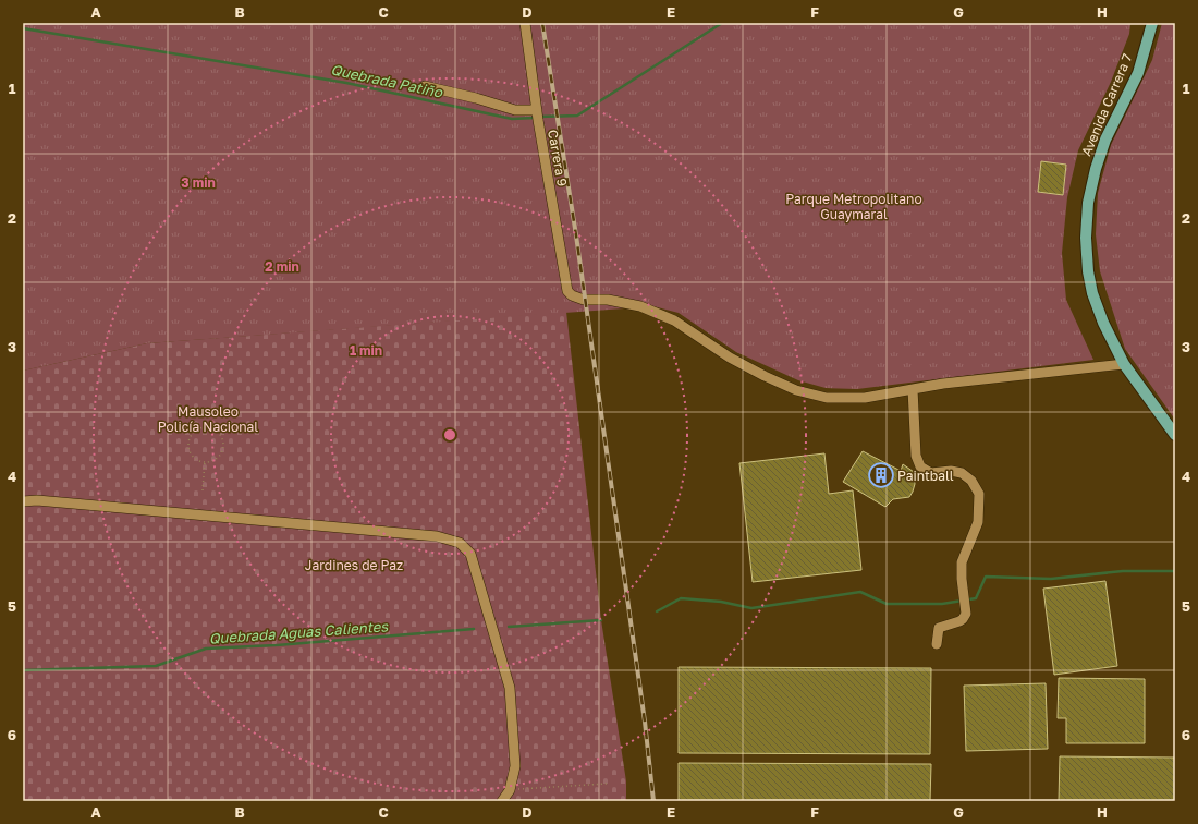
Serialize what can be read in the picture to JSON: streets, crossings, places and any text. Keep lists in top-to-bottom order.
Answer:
{
  "streets": {
    "main road": ["Avenida Carrera 7"],
    "street": ["Carrera 9"]
  },
  "water": ["Quebrada Patiño", "Quebrada Aguas Calientes"],
  "parks": ["Parque Metropolitano Guaymaral", "Mausoleo Policía Nacional", "Jardines de Paz"],
  "places": {
    "building": ["Paintball"]
  },
  "grid": {
    "columns": [
      "A",
      "B",
      "C",
      "D",
      "E",
      "F",
      "G",
      "H"
    ],
    "rows": [
      "1",
      "2",
      "3",
      "4",
      "5",
      "6"
    ]
  },
  "rings": ["3 min", "2 min", "1 min"]
}
